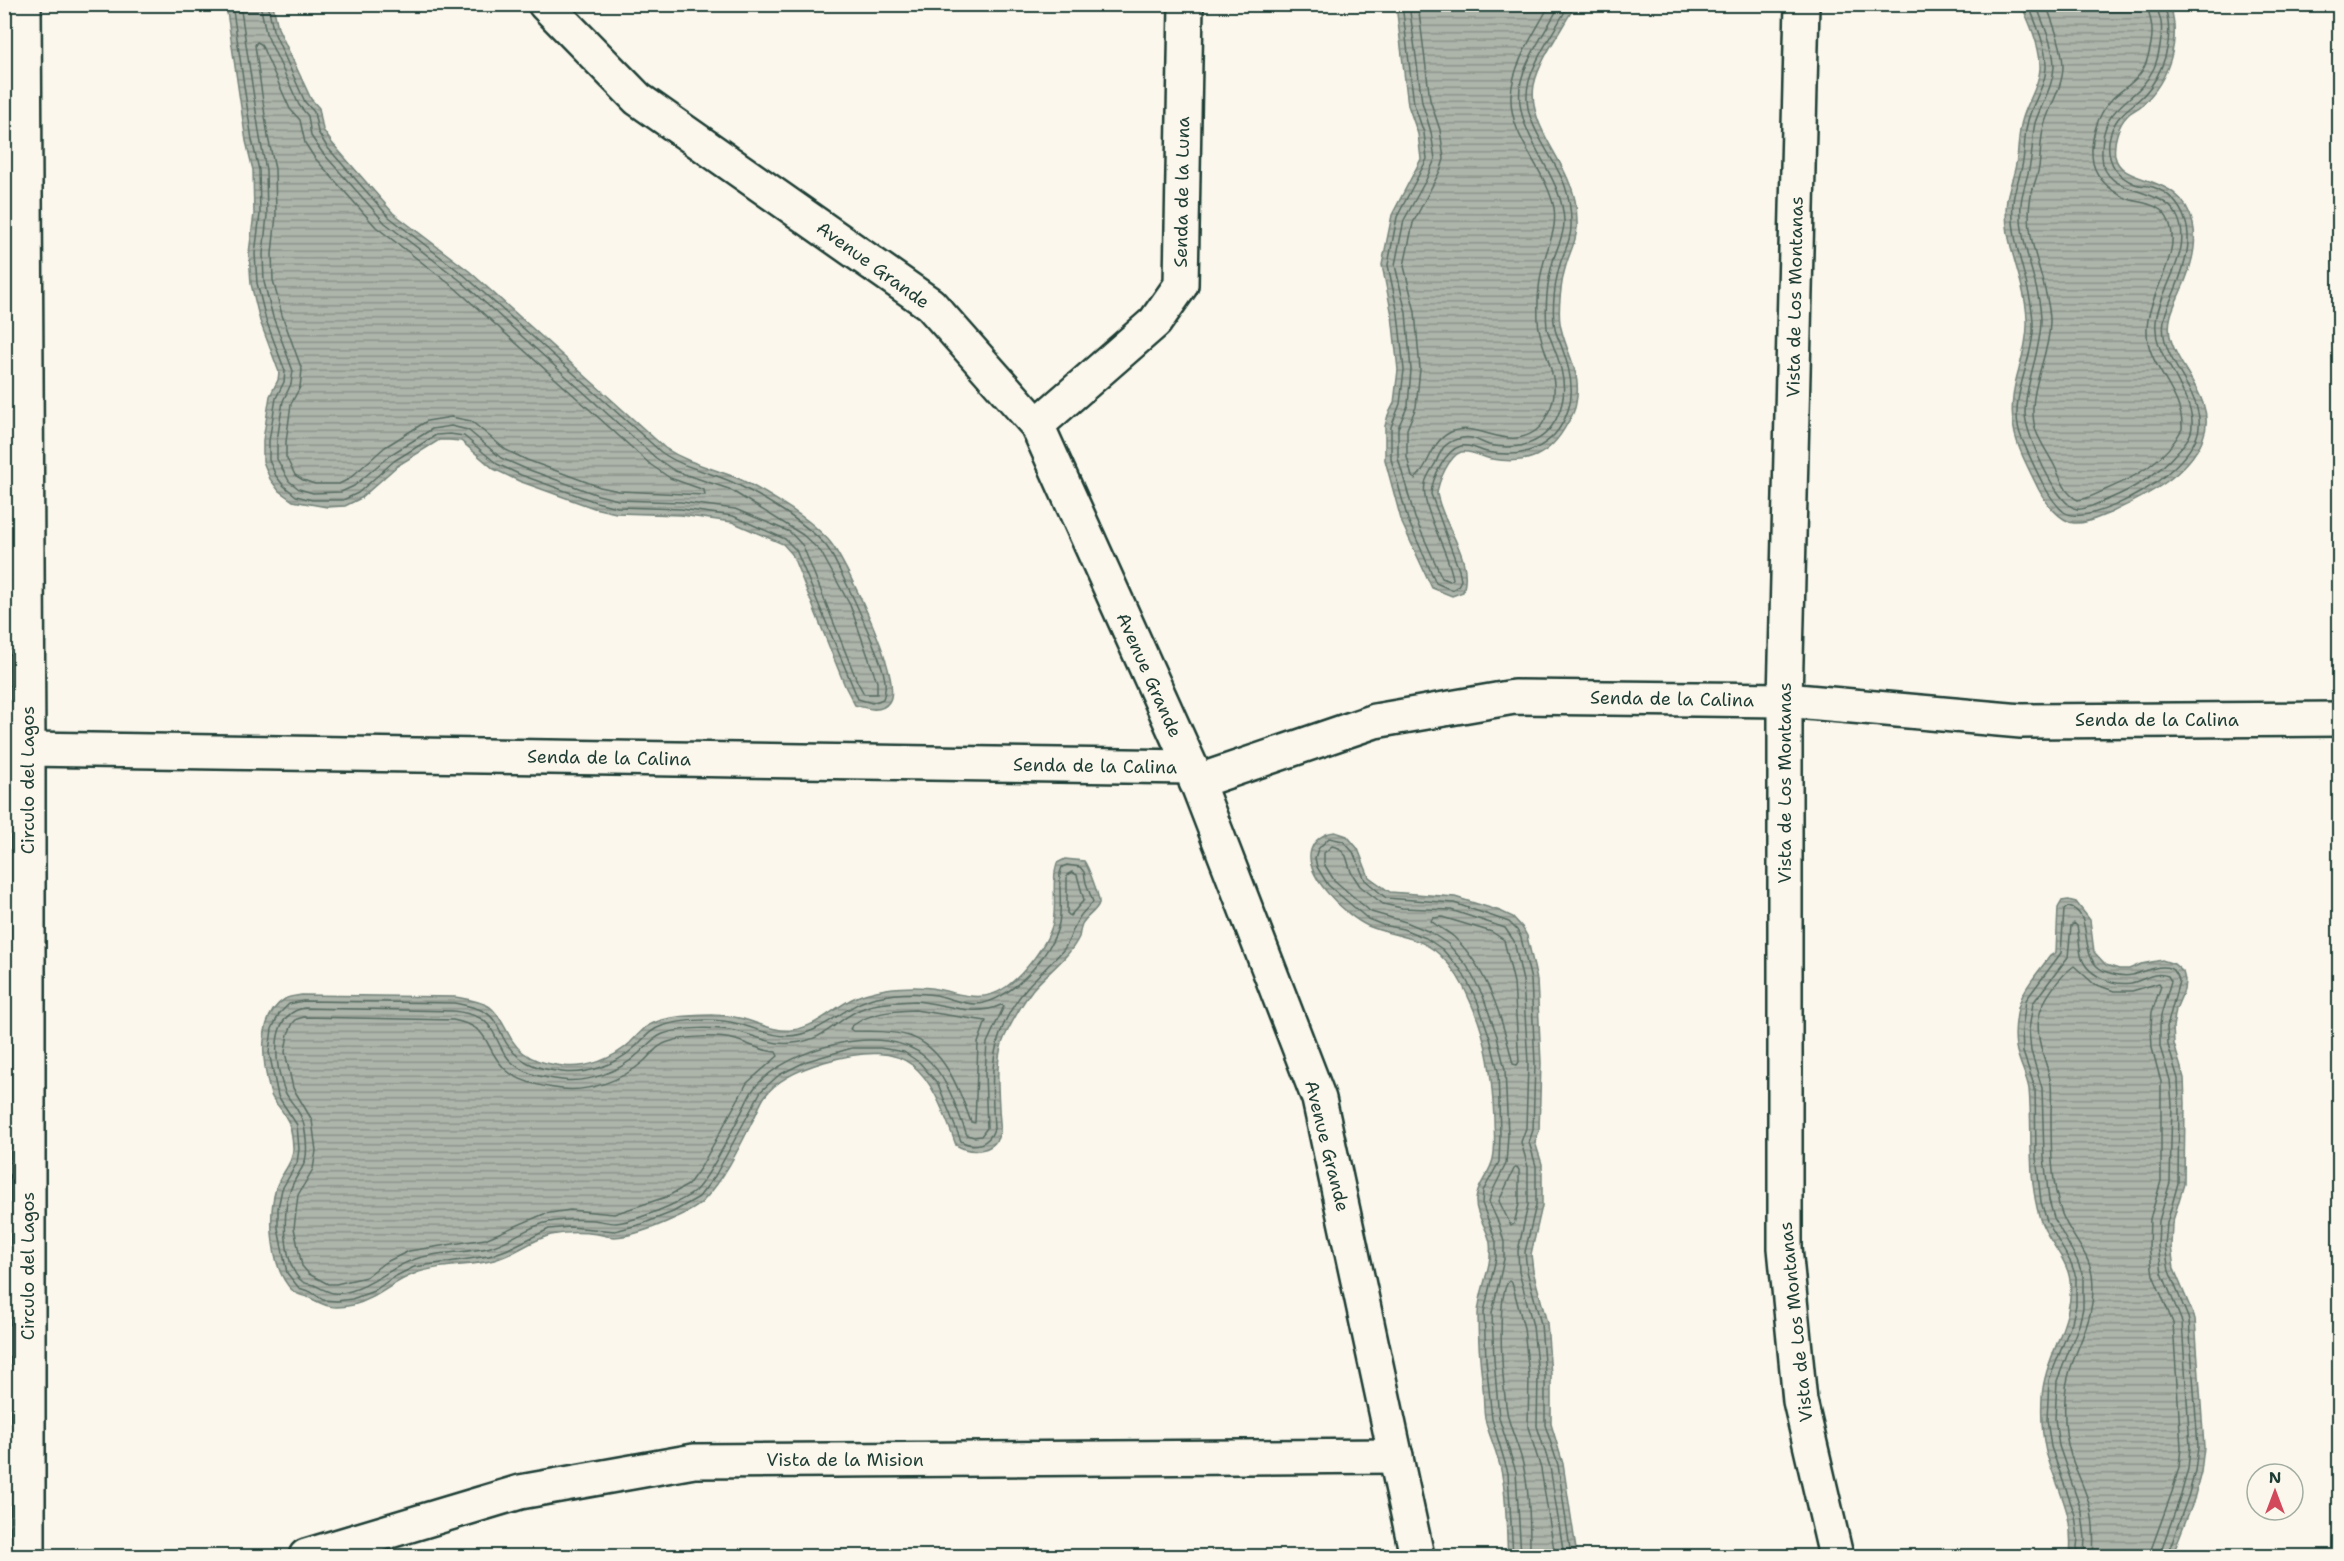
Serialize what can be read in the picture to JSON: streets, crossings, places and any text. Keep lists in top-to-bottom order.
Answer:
{
  "streets": {
    "street": [
      "Senda de la Luna",
      "Avenue Grande",
      "Vista de Los Montanas",
      "Senda de la Calina",
      "Circulo del Lagos",
      "Vista de la Mision"
    ]
  },
  "crossings": [
    ["Senda de la Luna", "Avenue Grande"],
    ["Avenue Grande", "Senda de la Calina"],
    ["Avenue Grande", "Vista de la Mision"],
    ["Vista de Los Montanas", "Senda de la Calina"],
    ["Senda de la Calina", "Circulo del Lagos"]
  ],
  "north": "top"
}
